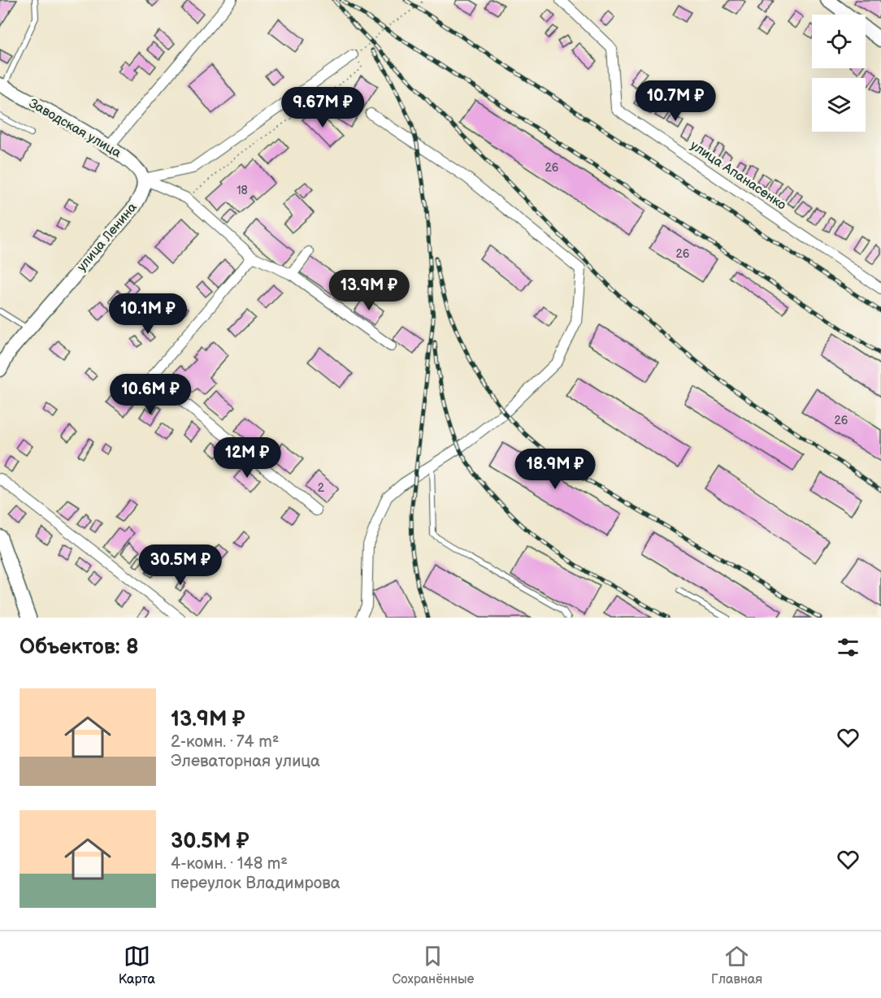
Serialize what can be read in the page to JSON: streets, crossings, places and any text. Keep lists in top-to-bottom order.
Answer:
{
  "streets": {
    "main road": ["Заводская улица", "улица Ленина"],
    "street": ["улица Апанасенко"]
  },
  "crossings": [
    ["Заводская улица", "улица Ленина"]
  ],
  "house_numbers": [
    "26",
    "18",
    "26",
    "26",
    "2"
  ],
  "page": {
    "price": [
      "10.7M ₽",
      "9.67M ₽",
      "13.9M ₽",
      "10.1M ₽",
      "10.6M ₽",
      "12M ₽",
      "18.9M ₽",
      "30.5M ₽"
    ],
    "heading": "Объектов: 8",
    "list": [
      {
        "name": "13.9M ₽",
        "note": "2-комн. · 74 m² · Элеваторная улица"
      },
      {
        "name": "30.5M ₽",
        "note": "4-комн. · 148 m² · переулок Владимрова"
      }
    ],
    "tabs": ["Карта", "Сохранённые", "Главная"]
  }
}
